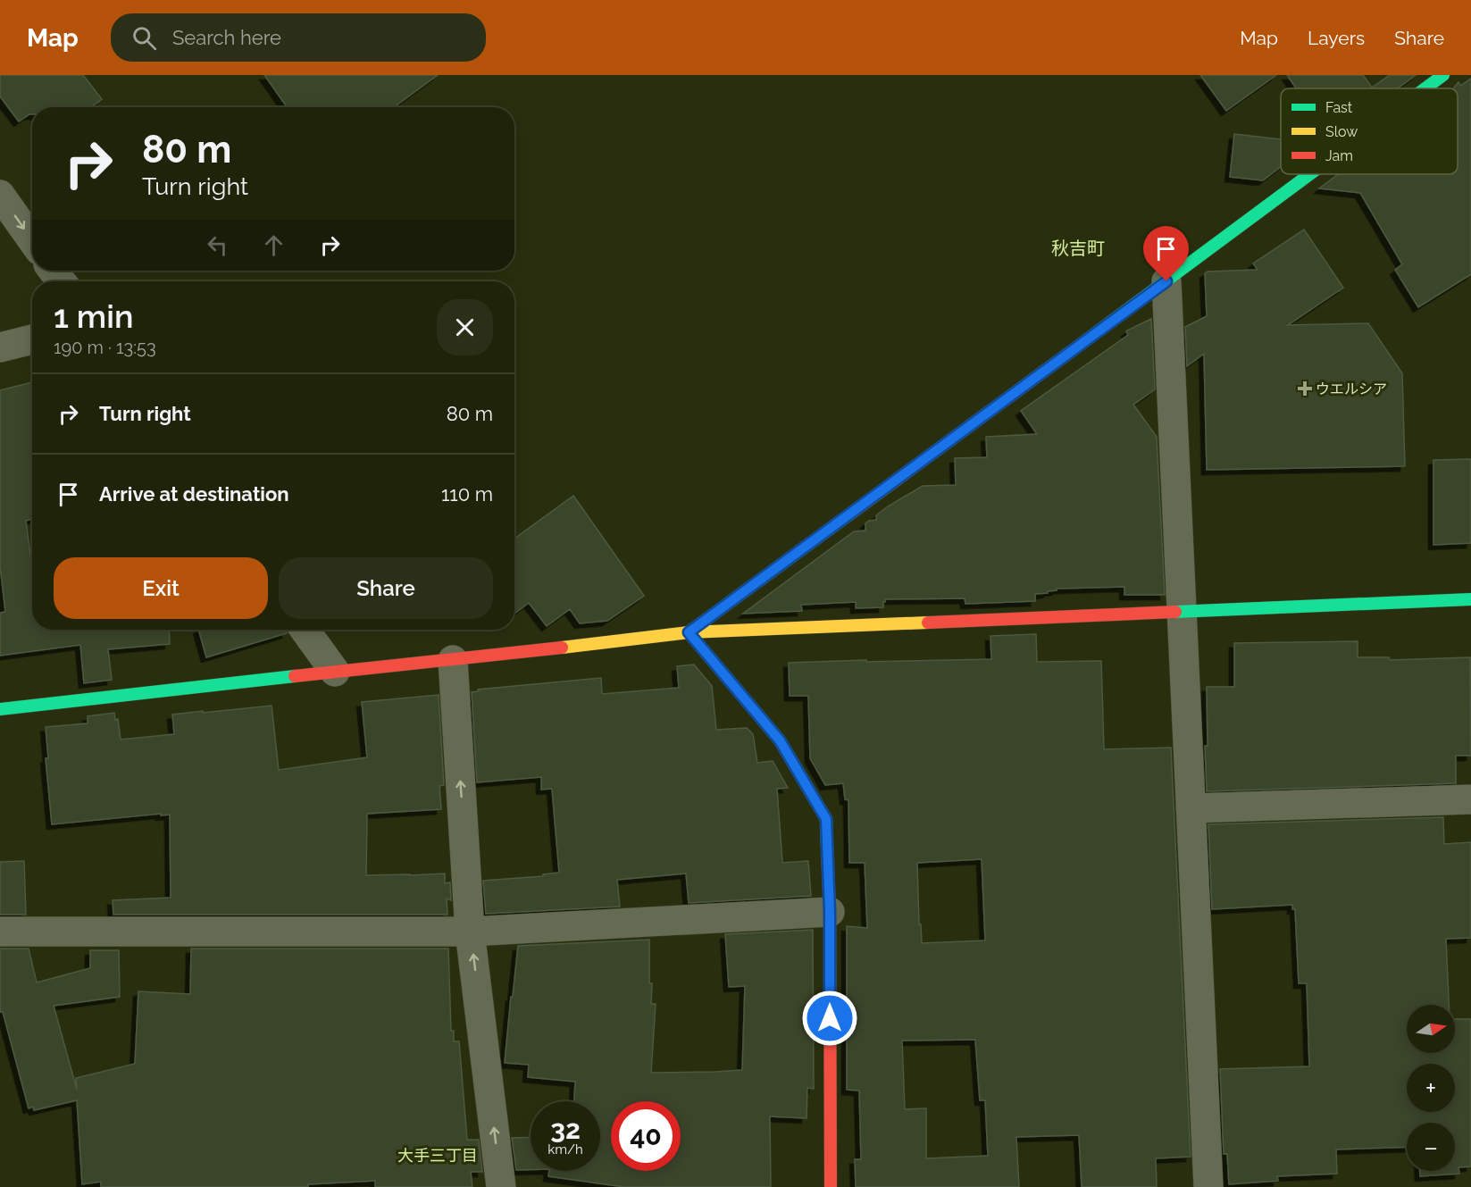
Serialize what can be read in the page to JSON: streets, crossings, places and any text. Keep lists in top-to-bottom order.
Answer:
{
  "districts": ["秋吉町", "大手三丁目"],
  "places": {
    "health": ["ウエルシア"]
  },
  "legend": ["Fast", "Slow", "Jam"],
  "north": "right",
  "page": {
    "header": "Map",
    "search": "Search here",
    "nav": ["Map", "Layers", "Share"],
    "turn": ["80 m", "Turn right"],
    "heading": ["1 min", "190 m · 13:53"],
    "list": [
      {
        "name": "Turn right",
        "value": "80 m"
      },
      {
        "name": "Arrive at destination",
        "value": "110 m"
      }
    ],
    "buttons": ["Exit", "Share"],
    "map_buttons": ["+", "−"],
    "speed": "32 km/h",
    "limit": "40"
  }
}
